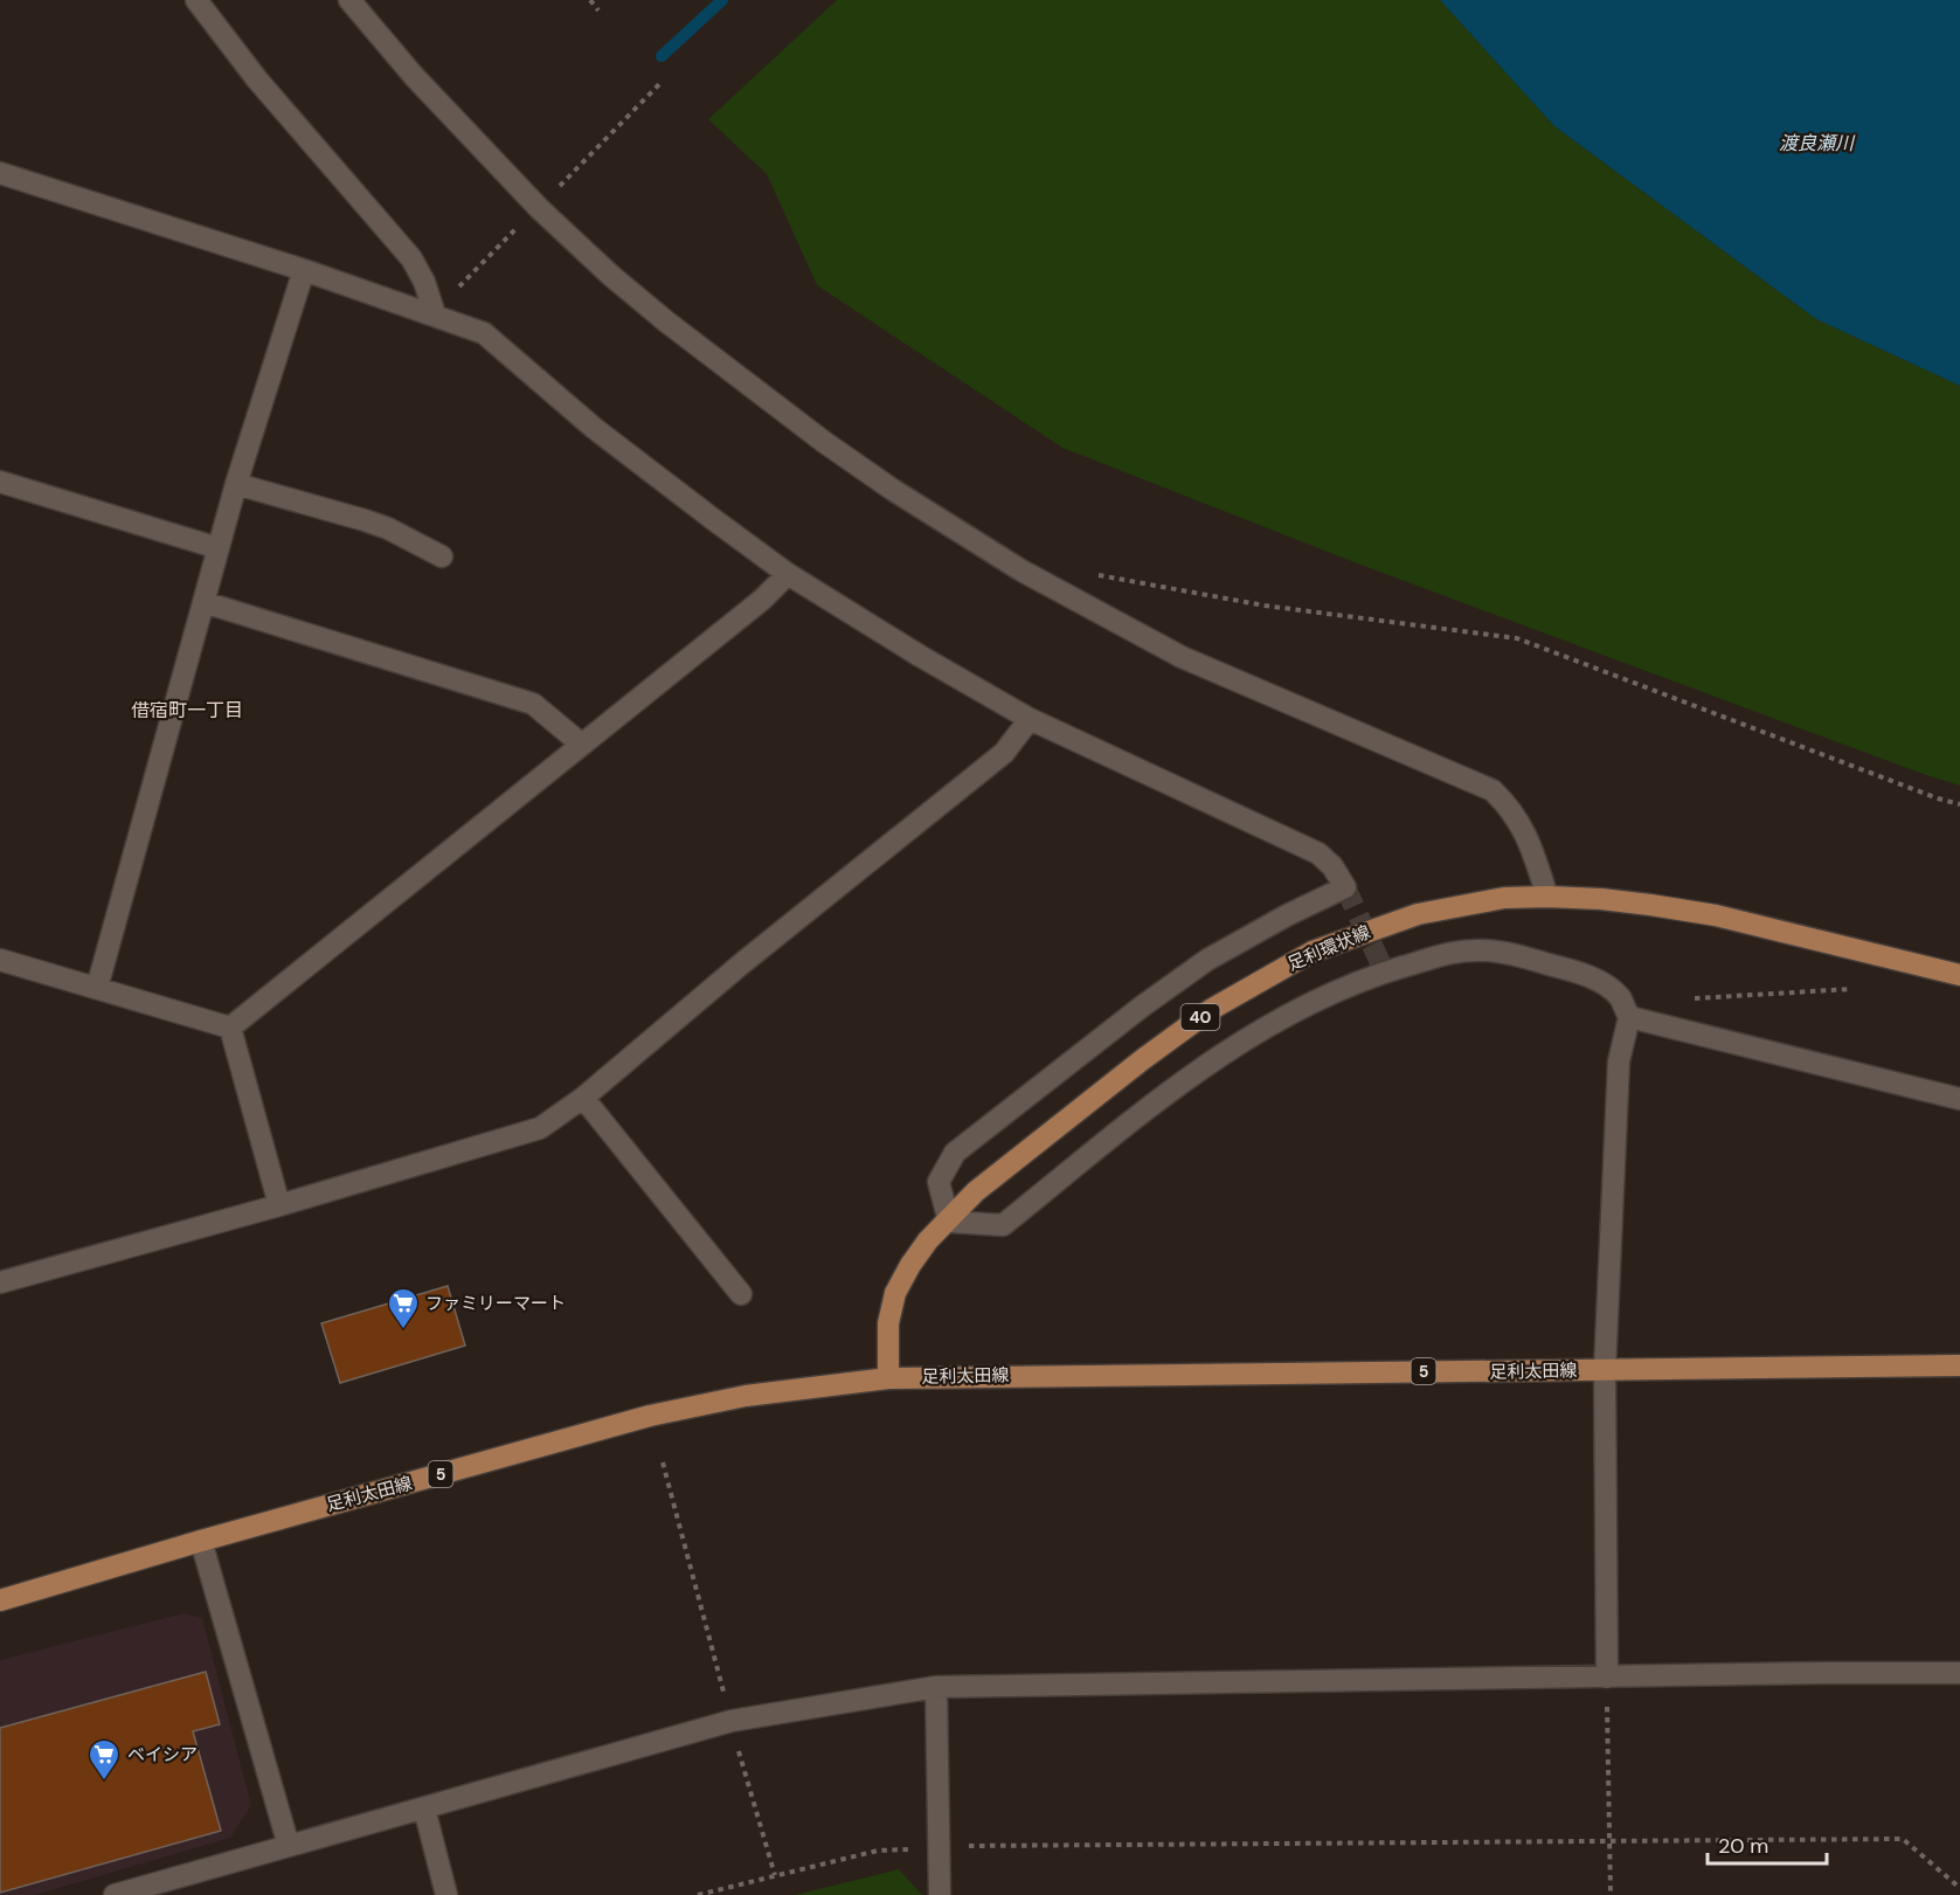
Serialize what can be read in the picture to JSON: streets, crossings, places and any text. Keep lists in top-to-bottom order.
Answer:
{
  "streets": {
    "main road": [
      "足利環状線",
      "40",
      "5",
      "足利太田線"
    ]
  },
  "crossings": [
    ["足利環状線", "足利太田線"]
  ],
  "districts": ["借宿町一丁目"],
  "water": ["渡良瀬川"],
  "places": {
    "supermarket": ["ファミリーマート", "ベイシア"]
  },
  "scale_bar": "20 m"
}
